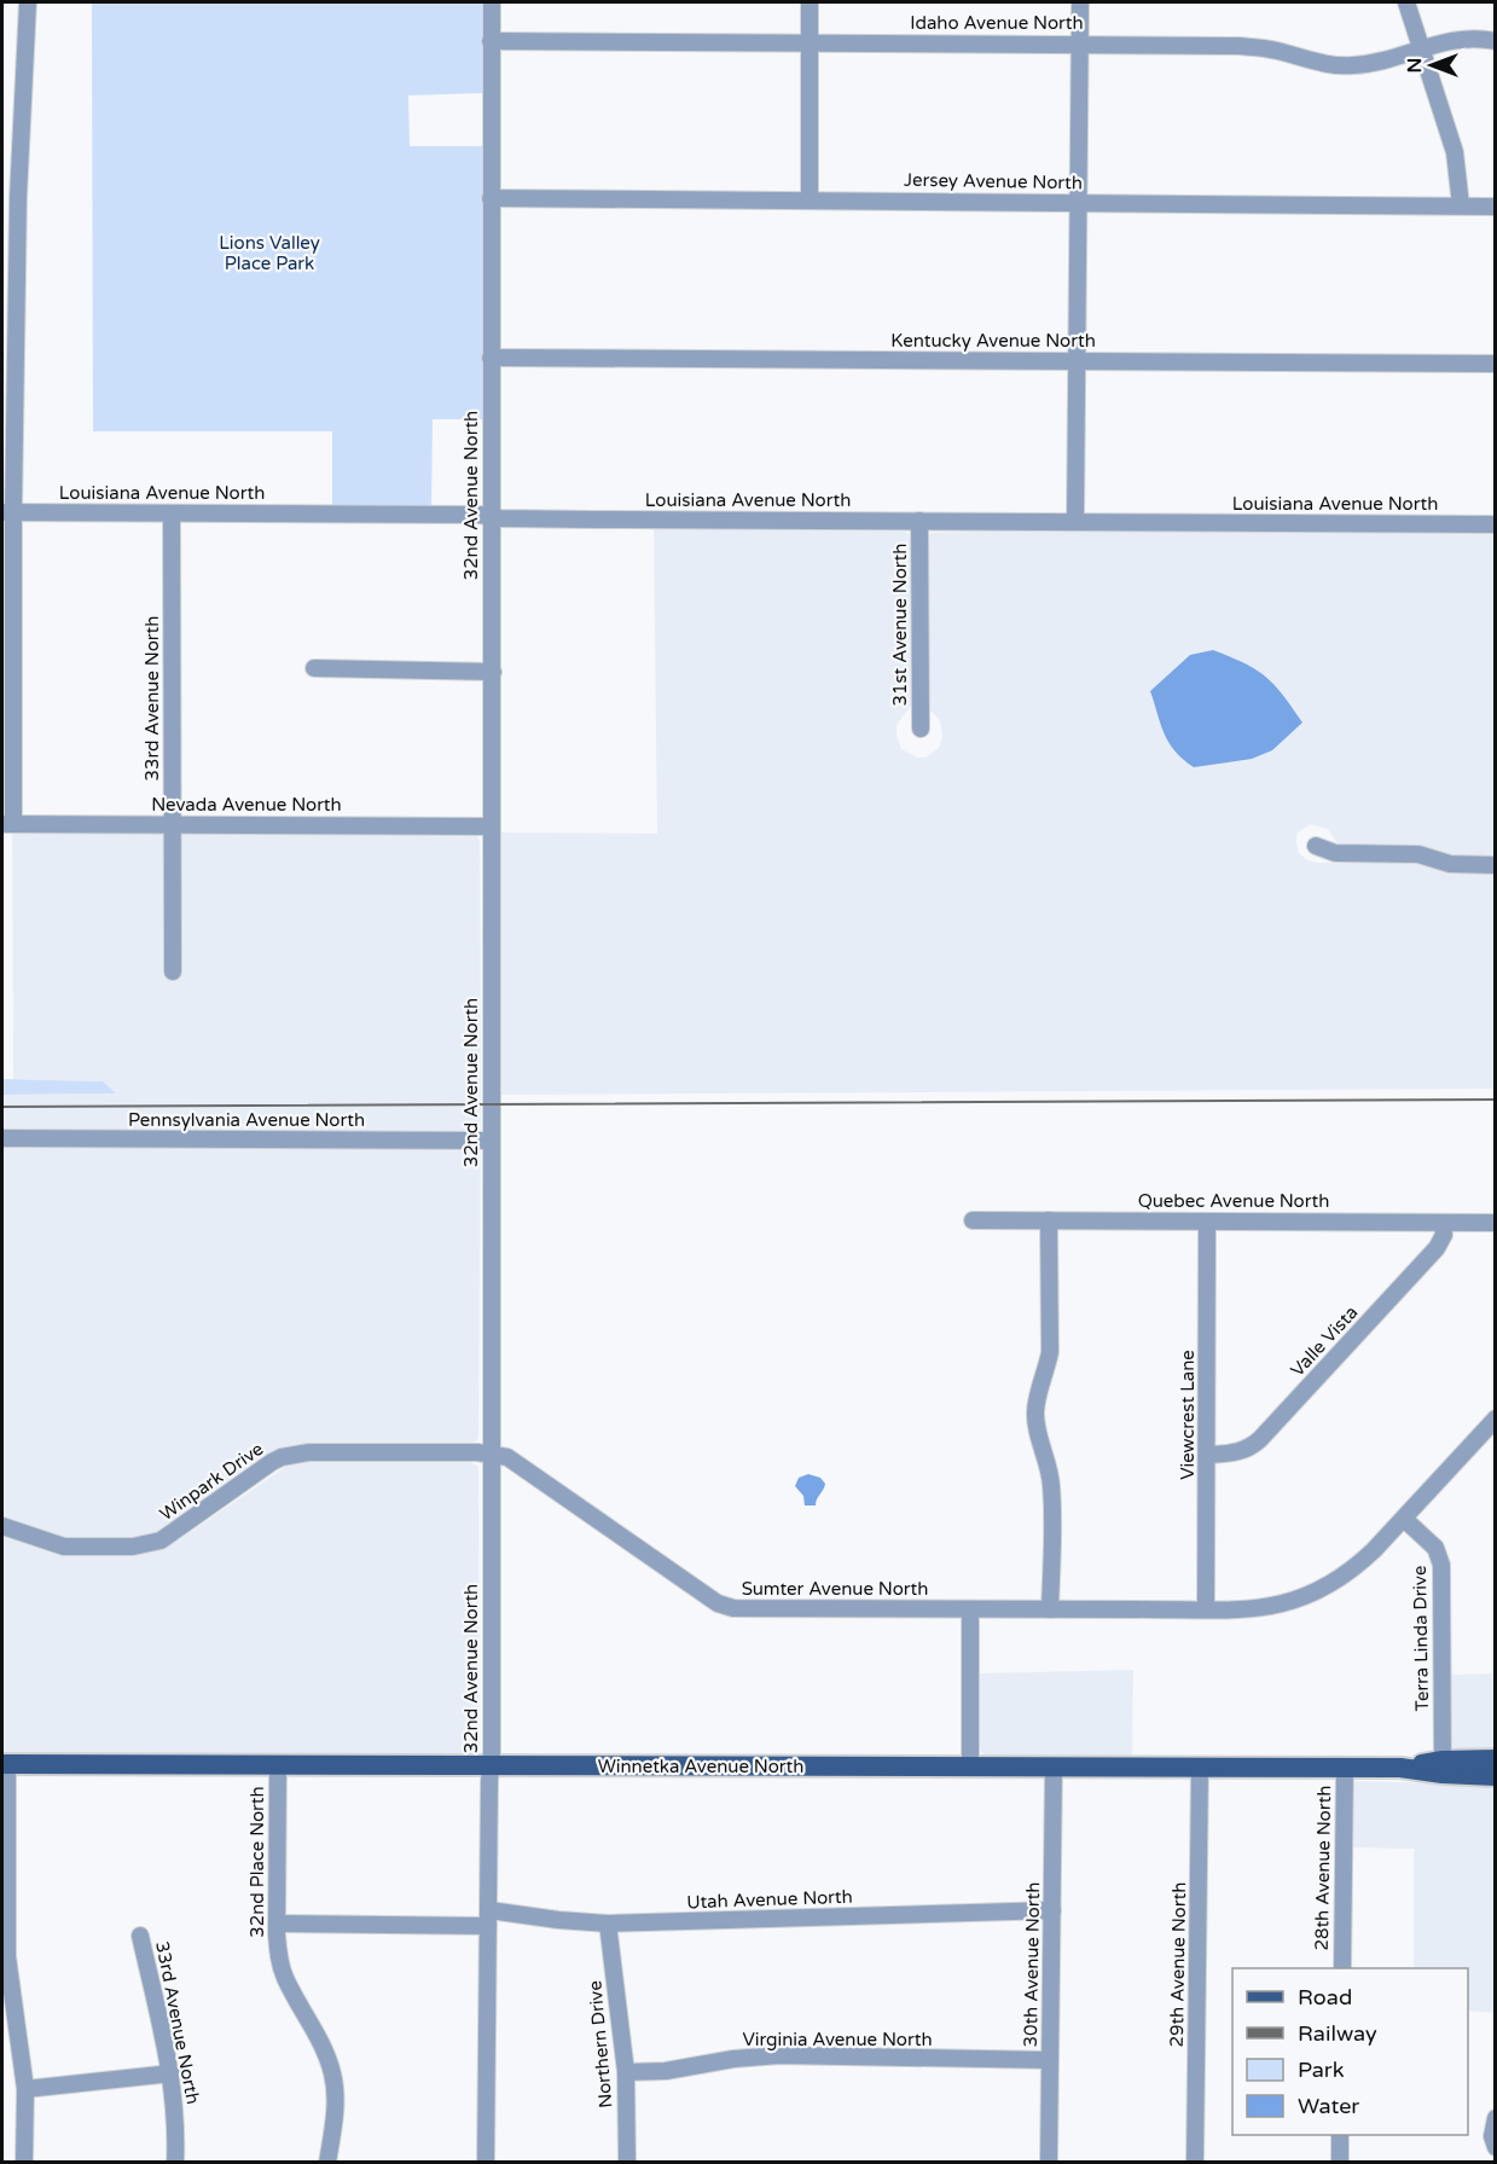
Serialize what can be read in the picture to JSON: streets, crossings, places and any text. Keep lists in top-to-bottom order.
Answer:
{
  "streets": {
    "main road": ["Winnetka Avenue North"],
    "street": [
      "Idaho Avenue North",
      "Jersey Avenue North",
      "Kentucky Avenue North",
      "Louisiana Avenue North",
      "32nd Avenue North",
      "31st Avenue North",
      "33rd Avenue North",
      "Nevada Avenue North",
      "Pennsylvania Avenue North",
      "Quebec Avenue North",
      "Valle Vista",
      "Viewcrest Lane",
      "Winpark Drive",
      "Sumter Avenue North",
      "Terra Linda Drive",
      "32nd Place North",
      "28th Avenue North",
      "Utah Avenue North",
      "30th Avenue North",
      "29th Avenue North",
      "Virginia Avenue North",
      "Northern Drive"
    ]
  },
  "crossings": [
    ["Idaho Avenue North", "32nd Avenue North"],
    ["Jersey Avenue North", "32nd Avenue North"],
    ["Kentucky Avenue North", "32nd Avenue North"],
    ["Louisiana Avenue North", "32nd Avenue North"],
    ["Louisiana Avenue North", "31st Avenue North"],
    ["Louisiana Avenue North", "33rd Avenue North"],
    ["32nd Avenue North", "Nevada Avenue North"],
    ["32nd Avenue North", "Pennsylvania Avenue North"],
    ["32nd Avenue North", "Winpark Drive"],
    ["32nd Avenue North", "Sumter Avenue North"],
    ["32nd Avenue North", "Winnetka Avenue North"],
    ["32nd Avenue North", "Utah Avenue North"],
    ["33rd Avenue North", "Nevada Avenue North"],
    ["Quebec Avenue North", "Valle Vista"],
    ["Quebec Avenue North", "Viewcrest Lane"],
    ["Valle Vista", "Viewcrest Lane"],
    ["Viewcrest Lane", "Sumter Avenue North"],
    ["Winpark Drive", "Sumter Avenue North"],
    ["Sumter Avenue North", "Terra Linda Drive"],
    ["Terra Linda Drive", "Winnetka Avenue North"],
    ["Winnetka Avenue North", "32nd Place North"],
    ["Winnetka Avenue North", "28th Avenue North"],
    ["Winnetka Avenue North", "30th Avenue North"],
    ["Winnetka Avenue North", "29th Avenue North"],
    ["32nd Place North", "Utah Avenue North"],
    ["Utah Avenue North", "30th Avenue North"],
    ["Utah Avenue North", "Northern Drive"],
    ["30th Avenue North", "Virginia Avenue North"],
    ["Virginia Avenue North", "Northern Drive"]
  ],
  "parks": ["Lions Valley Place Park"],
  "legend": [
    "Road",
    "Railway",
    "Park",
    "Water"
  ],
  "north": "left"
}
